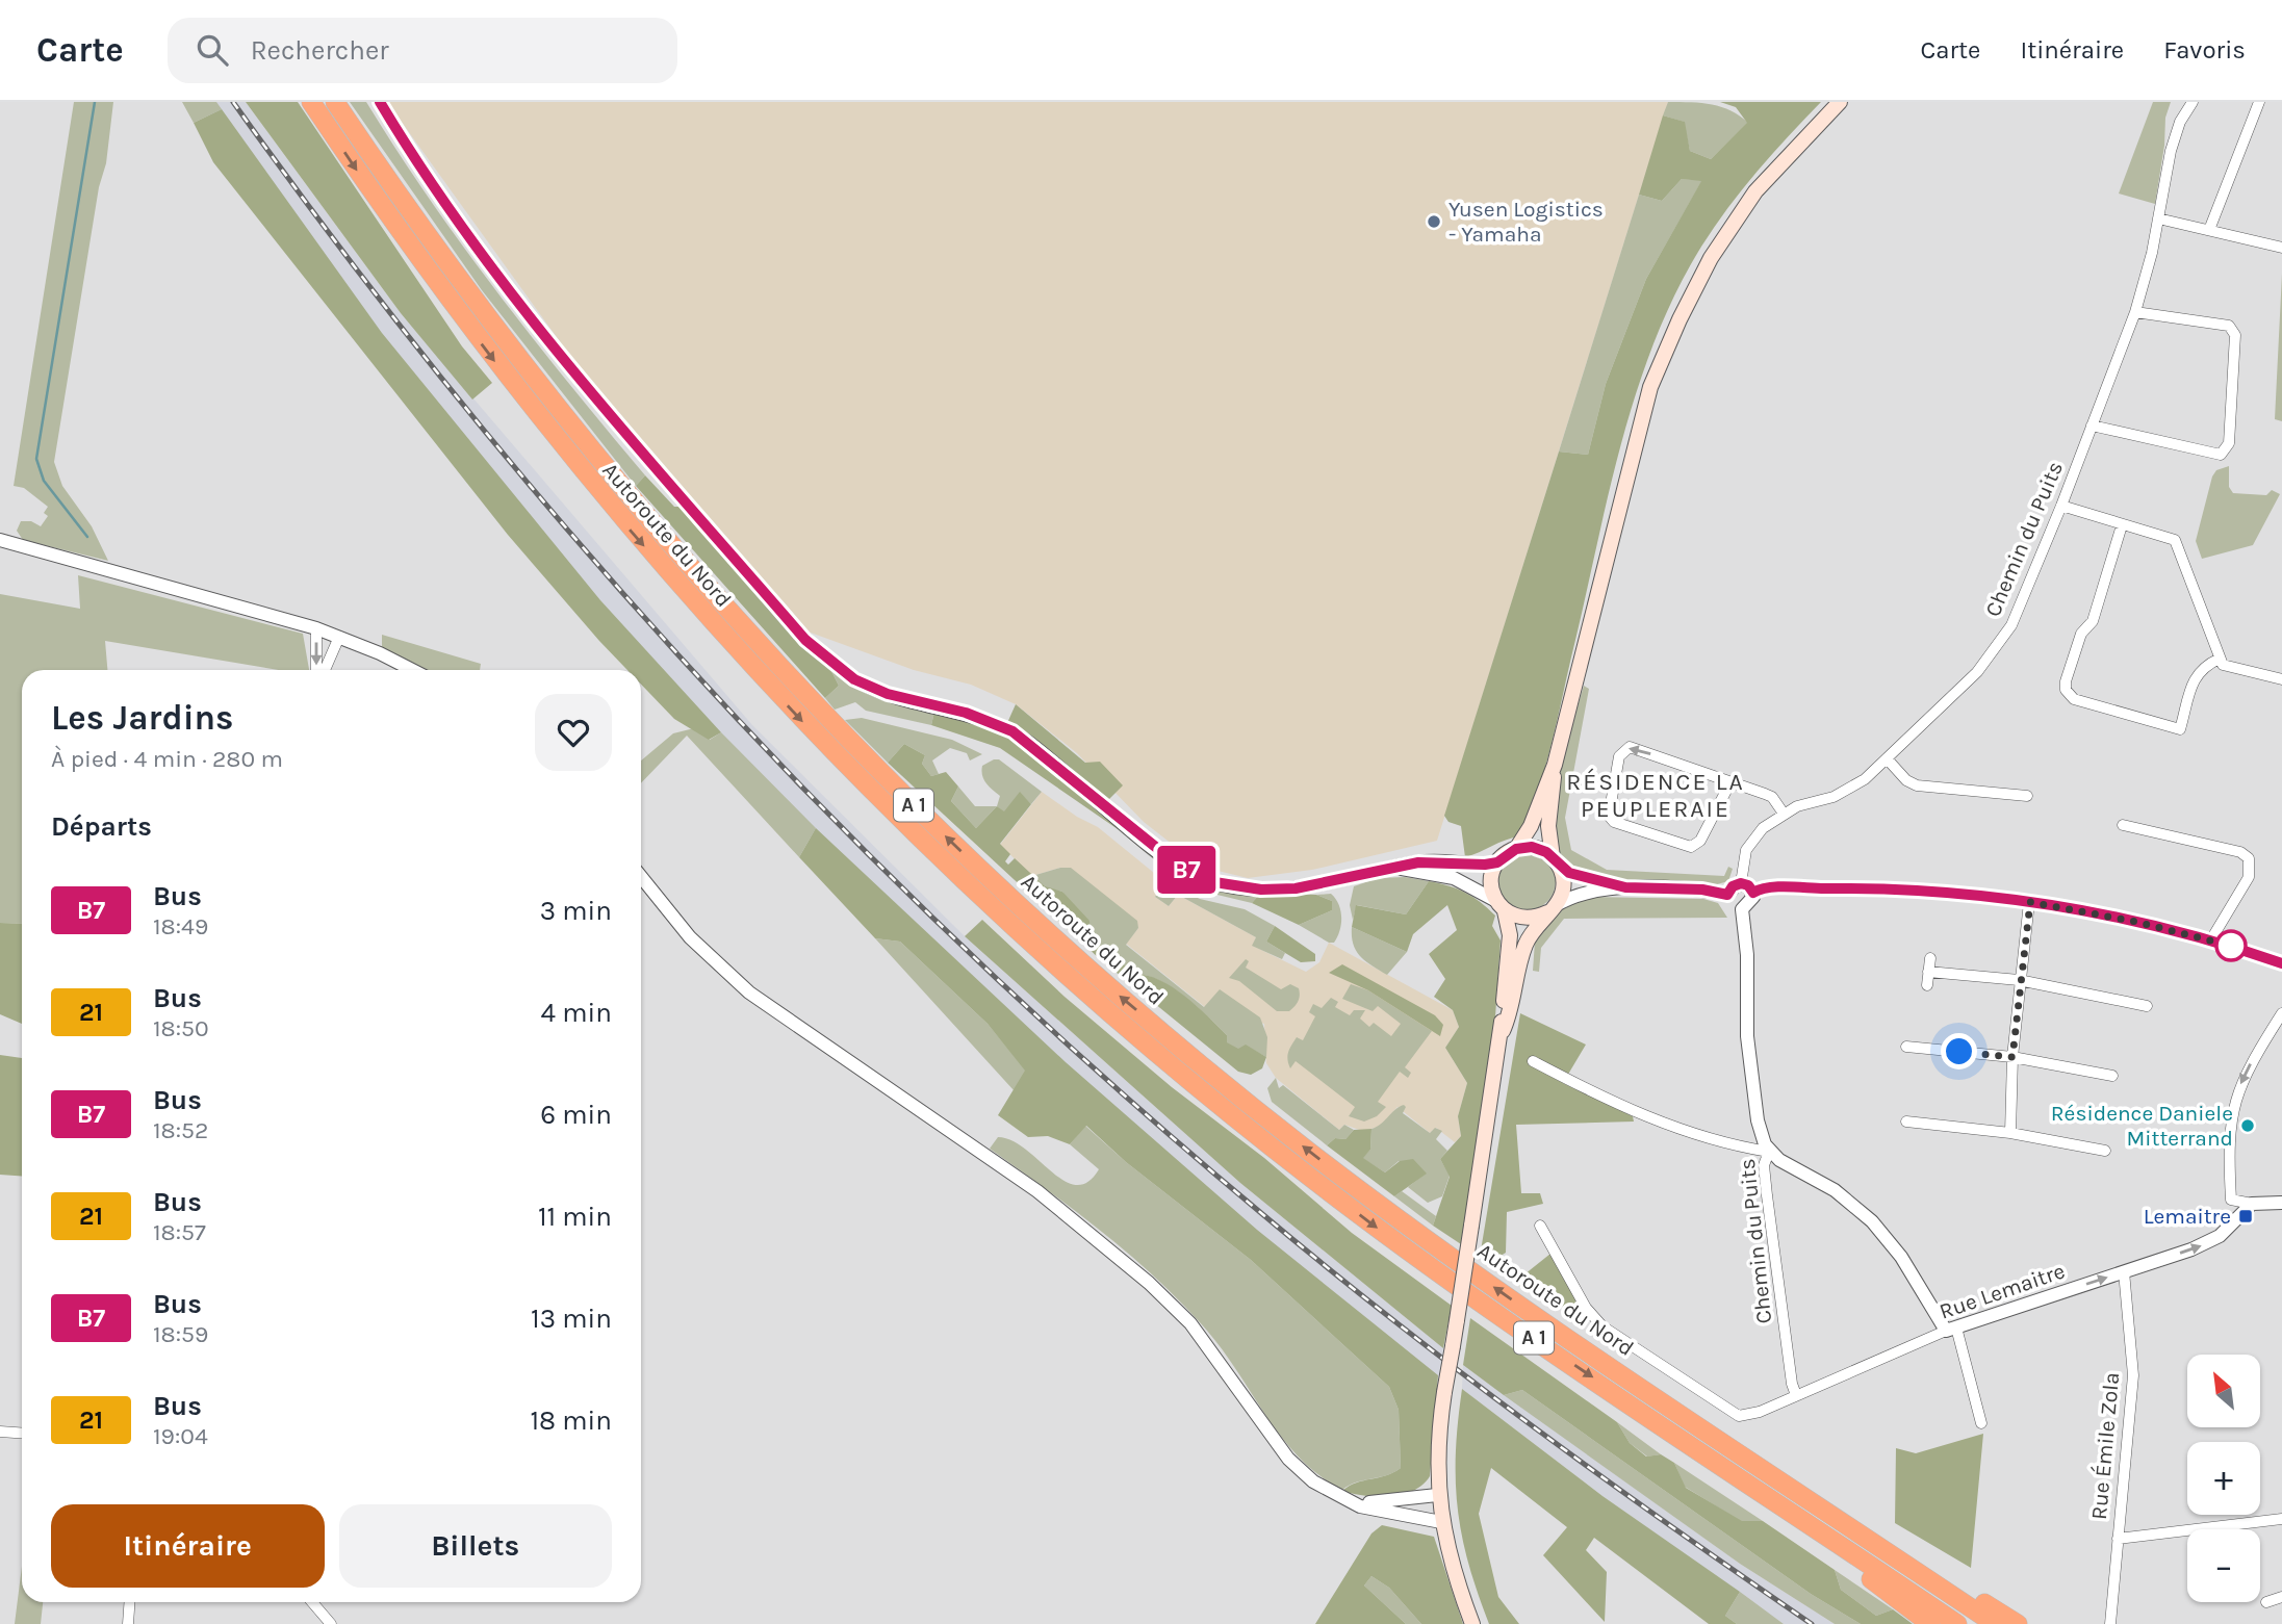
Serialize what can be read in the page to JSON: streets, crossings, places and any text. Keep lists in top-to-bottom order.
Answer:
{
  "streets": {
    "highway": ["Autoroute du Nord", "A 1"],
    "street": ["Chemin du Puits", "Rue Lemaitre", "Rue Émile Zola"]
  },
  "crossings": [
    ["Chemin du Puits", "Rue Lemaitre"],
    ["Rue Lemaitre", "Rue Émile Zola"]
  ],
  "one_way": ["Rue Lemaitre"],
  "districts": ["RÉSIDENCE LA PEUPLERAIE"],
  "places": {
    "other": ["Yusen Logistics - Yamaha", "Résidence Daniele Mitterrand"],
    "transit": ["Lemaitre"]
  },
  "lines": ["bus line B7"],
  "north": "top left",
  "page": {
    "header": "Carte",
    "search": "Rechercher",
    "nav": ["Carte", "Itinéraire", "Favoris"],
    "on_map": "B7",
    "heading": [
      ["Les Jardins", "À pied · 4 min · 280 m"],
      "Départs"
    ],
    "list": [
      {
        "mark": "B7",
        "name": "Bus",
        "note": "18:49",
        "value": "3 min"
      },
      {
        "mark": "21",
        "name": "Bus",
        "note": "18:50",
        "value": "4 min"
      },
      {
        "mark": "B7",
        "name": "Bus",
        "note": "18:52",
        "value": "6 min"
      },
      {
        "mark": "21",
        "name": "Bus",
        "note": "18:57",
        "value": "11 min"
      },
      {
        "mark": "B7",
        "name": "Bus",
        "note": "18:59",
        "value": "13 min"
      },
      {
        "mark": "21",
        "name": "Bus",
        "note": "19:04",
        "value": "18 min"
      }
    ],
    "map_buttons": ["+", "−"],
    "buttons": ["Itinéraire", "Billets"]
  }
}
